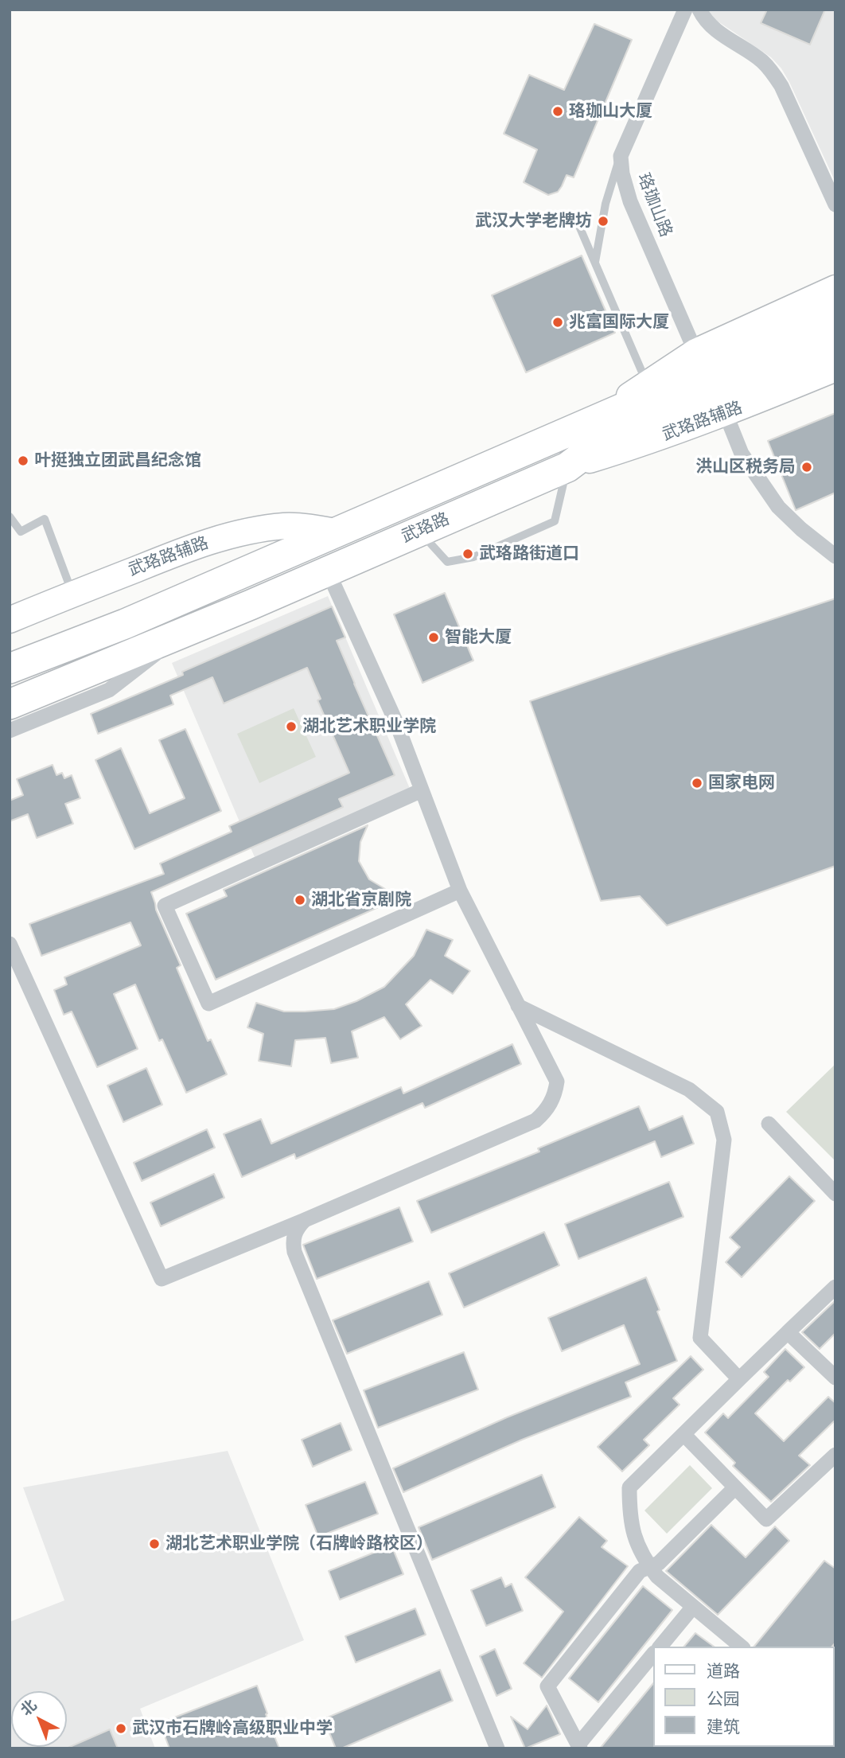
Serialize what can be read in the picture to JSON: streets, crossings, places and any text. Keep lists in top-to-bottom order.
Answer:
{
  "streets": {
    "highway": ["武珞路"],
    "main road": ["武珞路辅路"],
    "street": ["珞珈山路"]
  },
  "crossings": [
    ["武珞路辅路", "武珞路"]
  ],
  "places": [
    "珞珈山大厦",
    "武汉大学老牌坊",
    "兆富国际大厦",
    "叶挺独立团武昌纪念馆",
    "洪山区税务局",
    "武珞路街道口",
    "智能大厦",
    "湖北艺术职业学院",
    "国家电网",
    "湖北省京剧院",
    "湖北艺术职业学院（石牌岭路校区）",
    "武汉市石牌岭高级职业中学"
  ],
  "legend": ["道路", "公园", "建筑"],
  "north": "top left"
}
